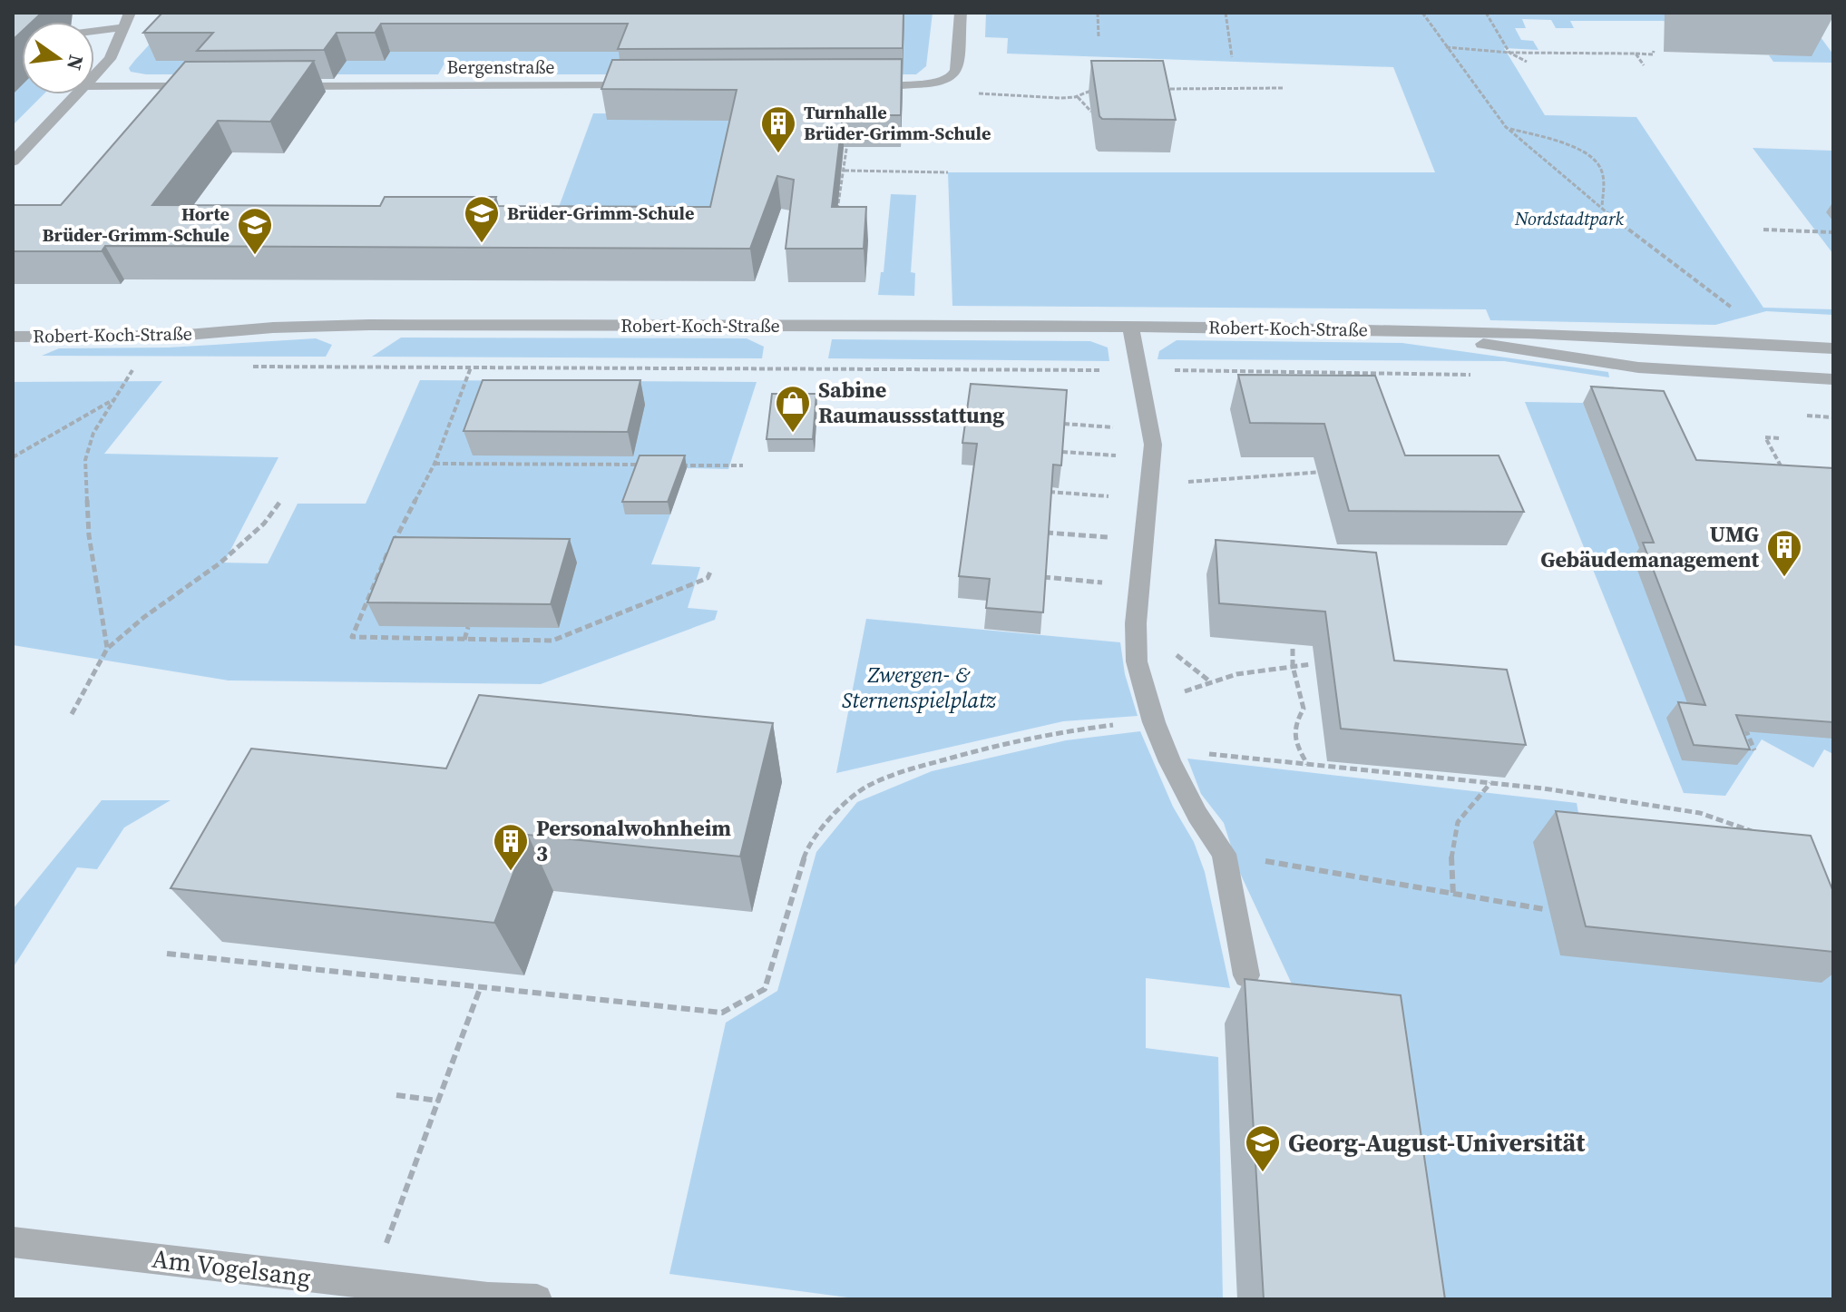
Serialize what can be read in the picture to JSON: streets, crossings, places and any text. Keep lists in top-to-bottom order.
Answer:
{
  "streets": {
    "street": ["Bergenstraße", "Robert-Koch-Straße", "Am Vogelsang"]
  },
  "parks": ["Nordstadtpark", "Zwergen- & Sternenspielplatz"],
  "places": {
    "building": ["Turnhalle Brüder-Grimm-Schule", "UMG Gebäudemanagement", "Personalwohnheim 3"],
    "school or university": ["Brüder-Grimm-Schule", "Horte Brüder-Grimm-Schule", "Georg-August-Universität"],
    "shop": ["Sabine Raumaussstattung"]
  },
  "north": "right"
}
